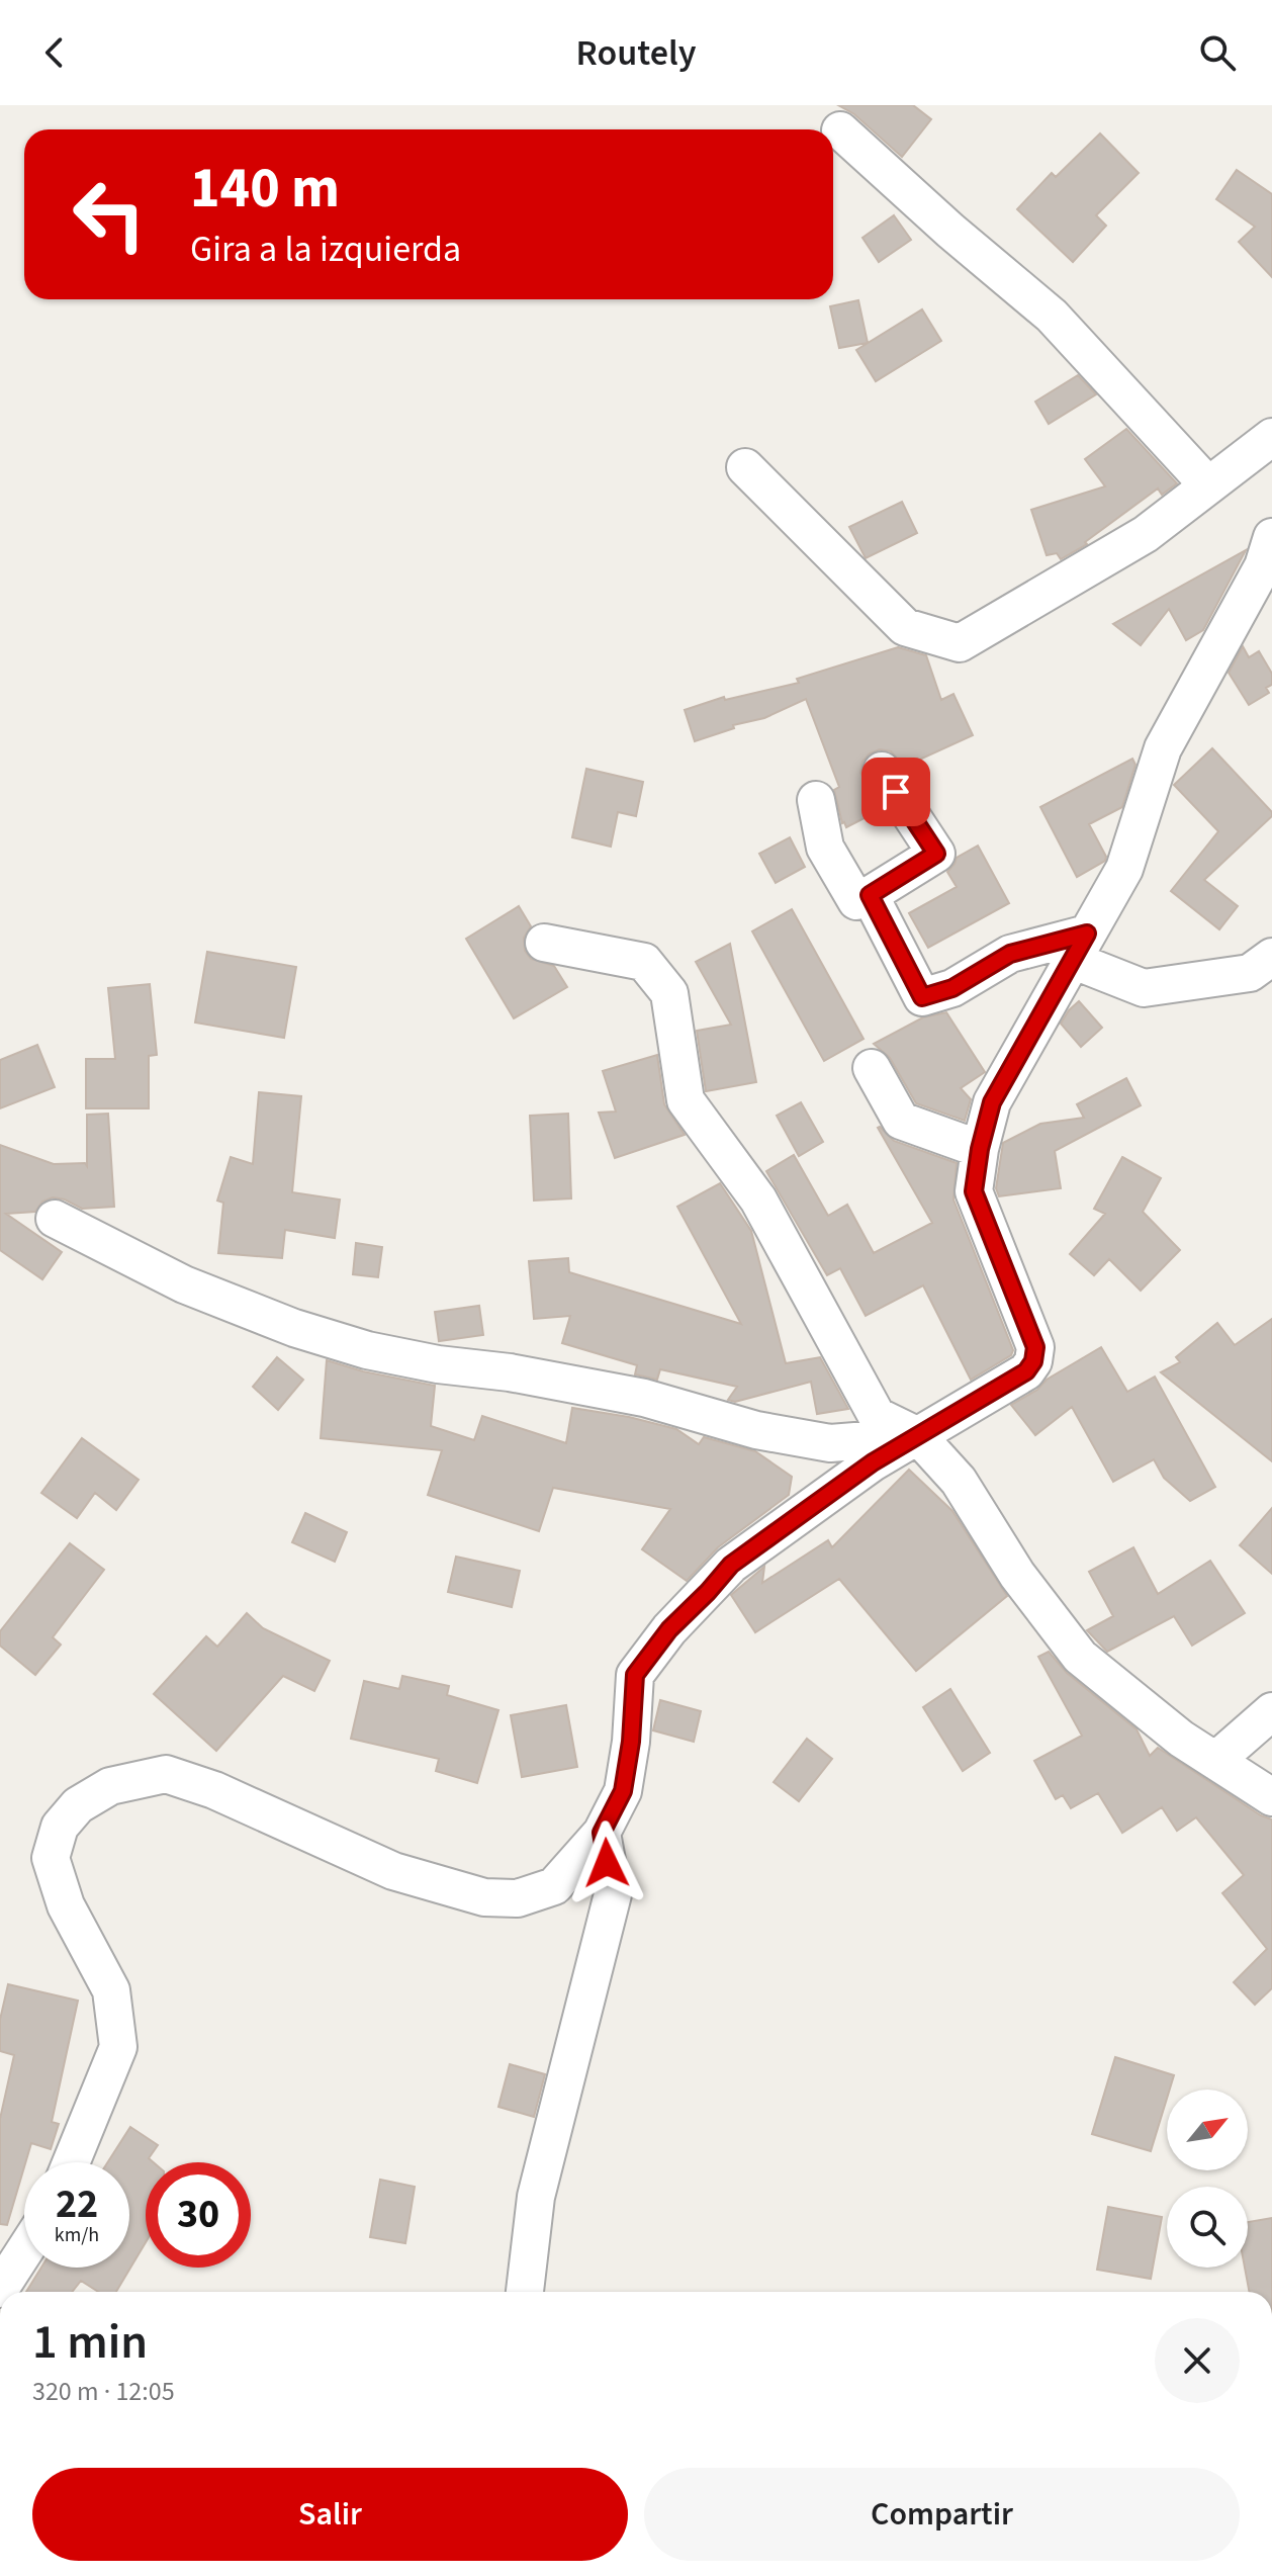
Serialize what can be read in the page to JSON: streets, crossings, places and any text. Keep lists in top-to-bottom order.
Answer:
{
  "north": "top right",
  "page": {
    "header": "Routely",
    "turn": ["140 m", "Gira a la izquierda"],
    "speed": "22 km/h",
    "limit": "30",
    "heading": ["1 min", "320 m · 12:05"],
    "buttons": ["Salir", "Compartir"]
  }
}
